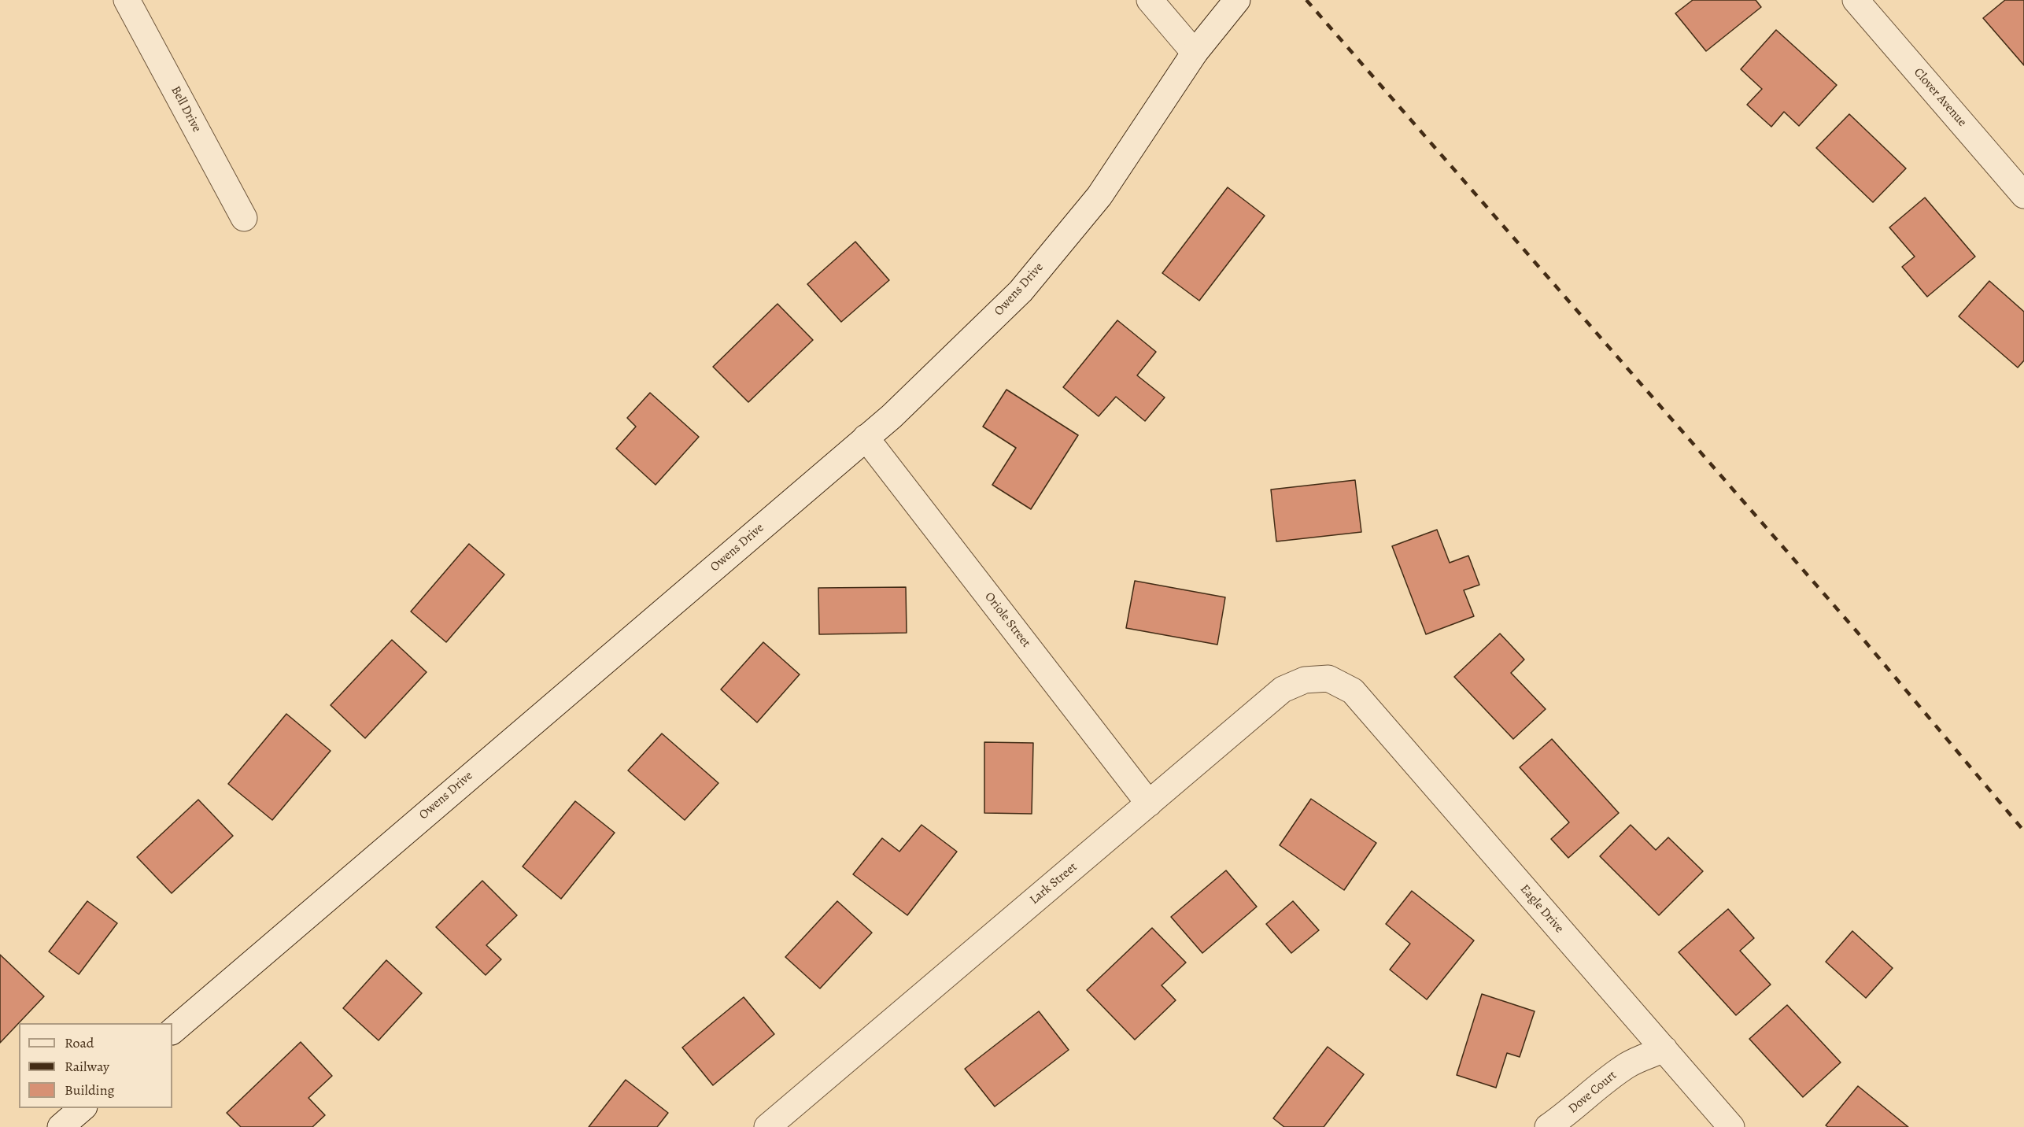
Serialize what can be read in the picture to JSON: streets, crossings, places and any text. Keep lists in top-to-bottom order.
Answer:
{
  "streets": {
    "street": [
      "Clover Avenue",
      "Bell Drive",
      "Owens Drive",
      "Oriole Street",
      "Lark Street",
      "Eagle Drive",
      "Dove Court"
    ]
  },
  "crossings": [
    ["Owens Drive", "Oriole Street"],
    ["Oriole Street", "Lark Street"],
    ["Lark Street", "Eagle Drive"],
    ["Eagle Drive", "Dove Court"]
  ],
  "legend": ["Road", "Railway", "Building"]
}
